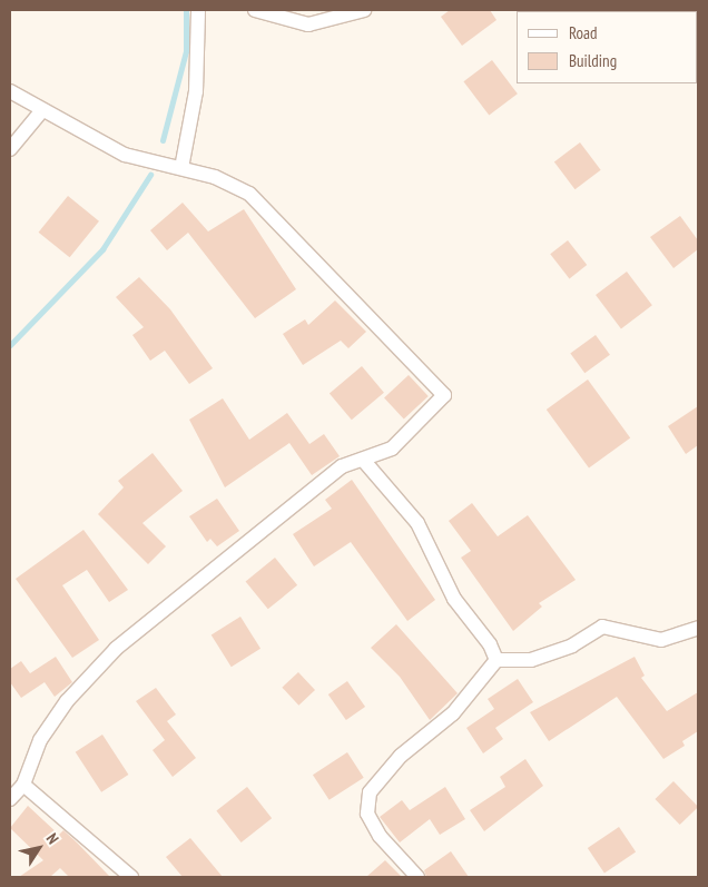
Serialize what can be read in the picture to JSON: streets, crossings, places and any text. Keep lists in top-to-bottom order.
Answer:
{
  "legend": ["Road", "Building"],
  "north": "top right"
}
